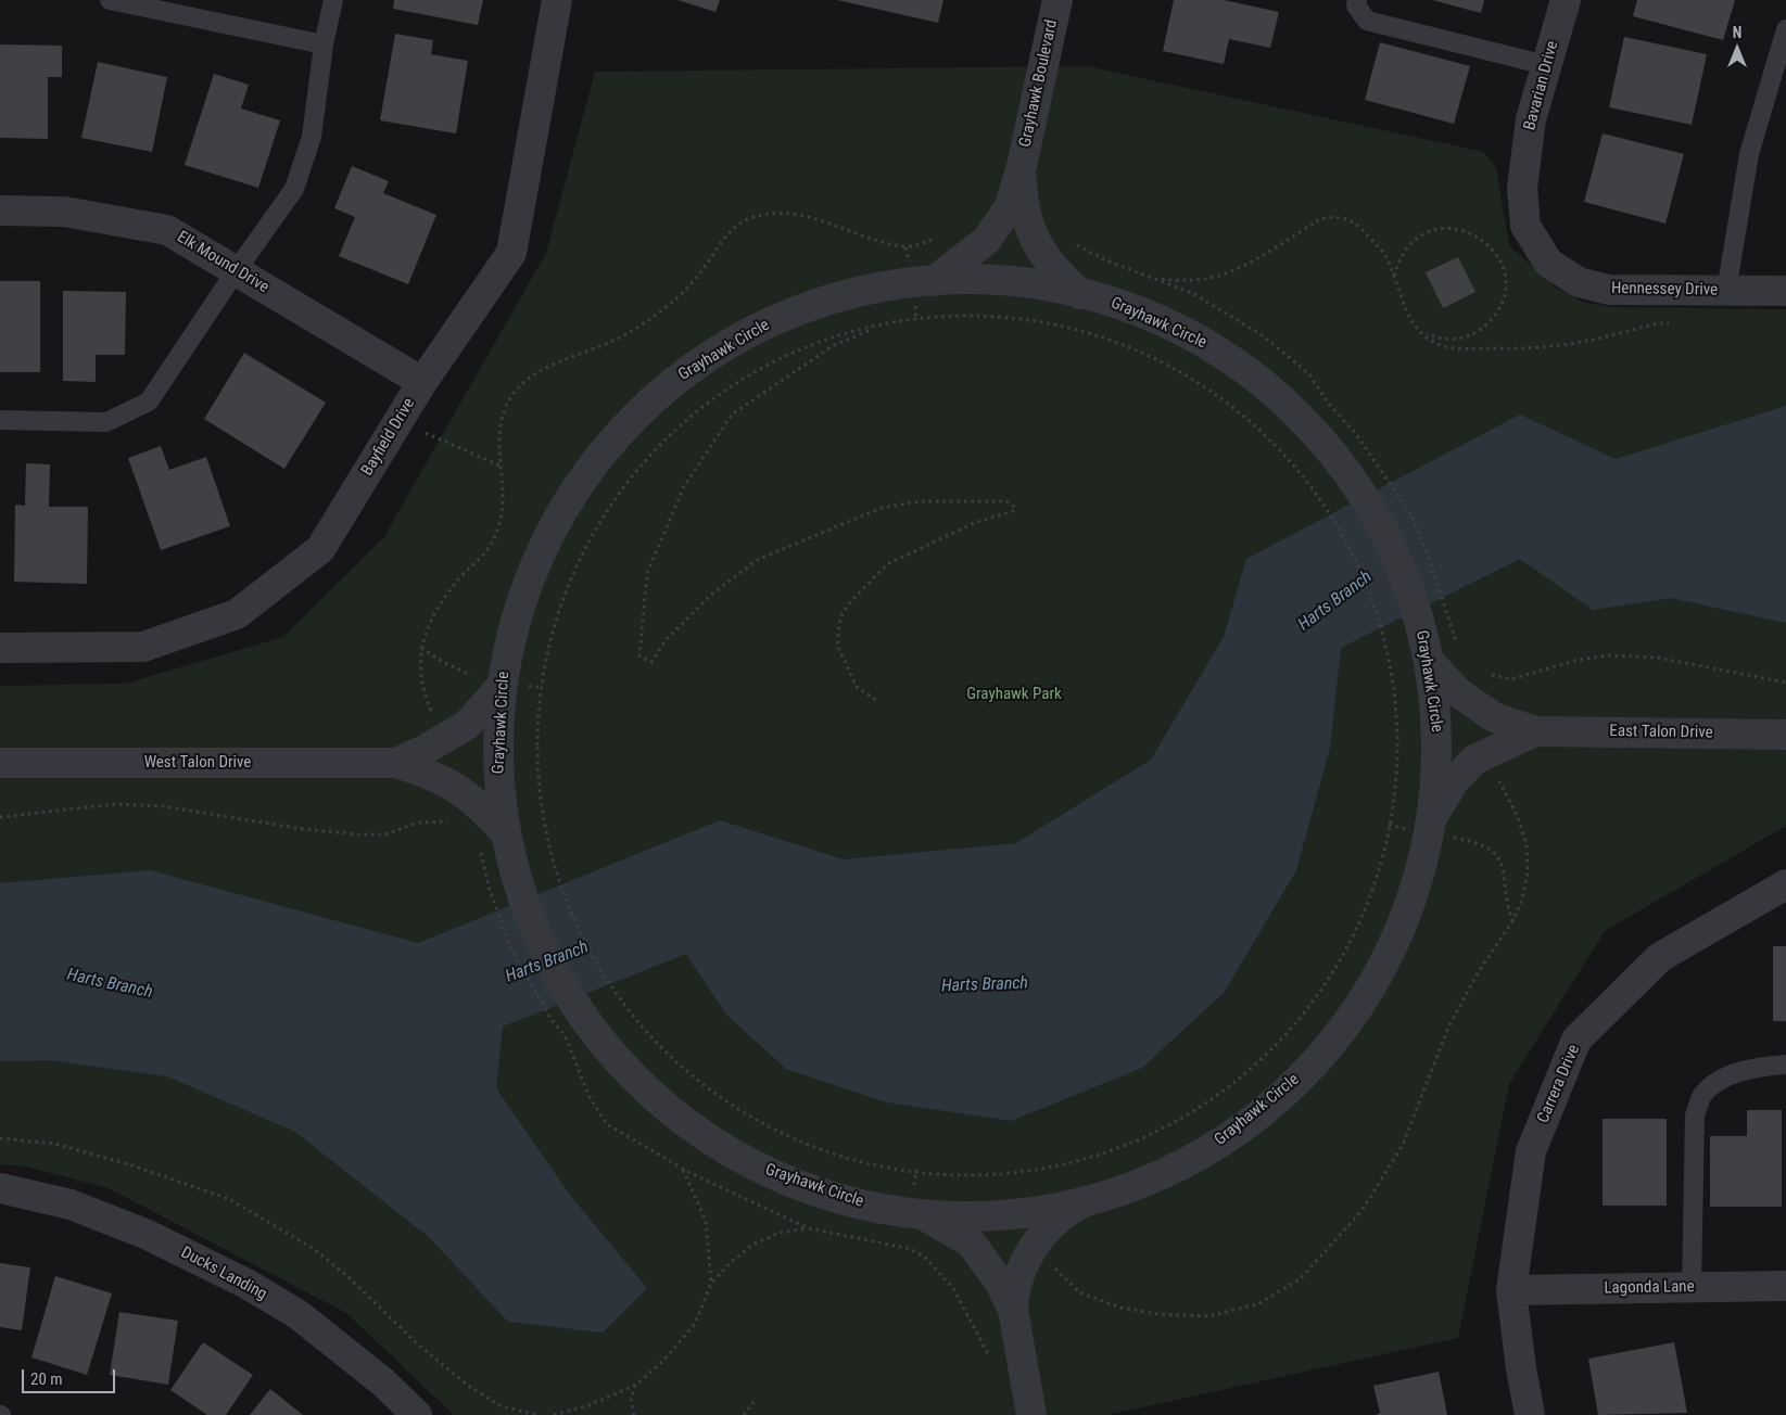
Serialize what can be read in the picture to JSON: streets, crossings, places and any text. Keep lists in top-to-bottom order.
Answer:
{
  "streets": {
    "street": [
      "Grayhawk Boulevard",
      "Bavarian Drive",
      "Elk Mound Drive",
      "Hennessey Drive",
      "Grayhawk Circle",
      "Bayfield Drive",
      "East Talon Drive",
      "West Talon Drive",
      "Carrera Drive",
      "Ducks Landing",
      "Lagonda Lane"
    ]
  },
  "crossings": [
    ["Grayhawk Boulevard", "Grayhawk Circle"],
    ["Bavarian Drive", "Hennessey Drive"],
    ["Elk Mound Drive", "Bayfield Drive"],
    ["Grayhawk Circle", "East Talon Drive"],
    ["Grayhawk Circle", "West Talon Drive"],
    ["Carrera Drive", "Lagonda Lane"]
  ],
  "water": ["Harts Branch"],
  "parks": ["Grayhawk Park"],
  "scale_bar": "20 m",
  "north": "top"
}
